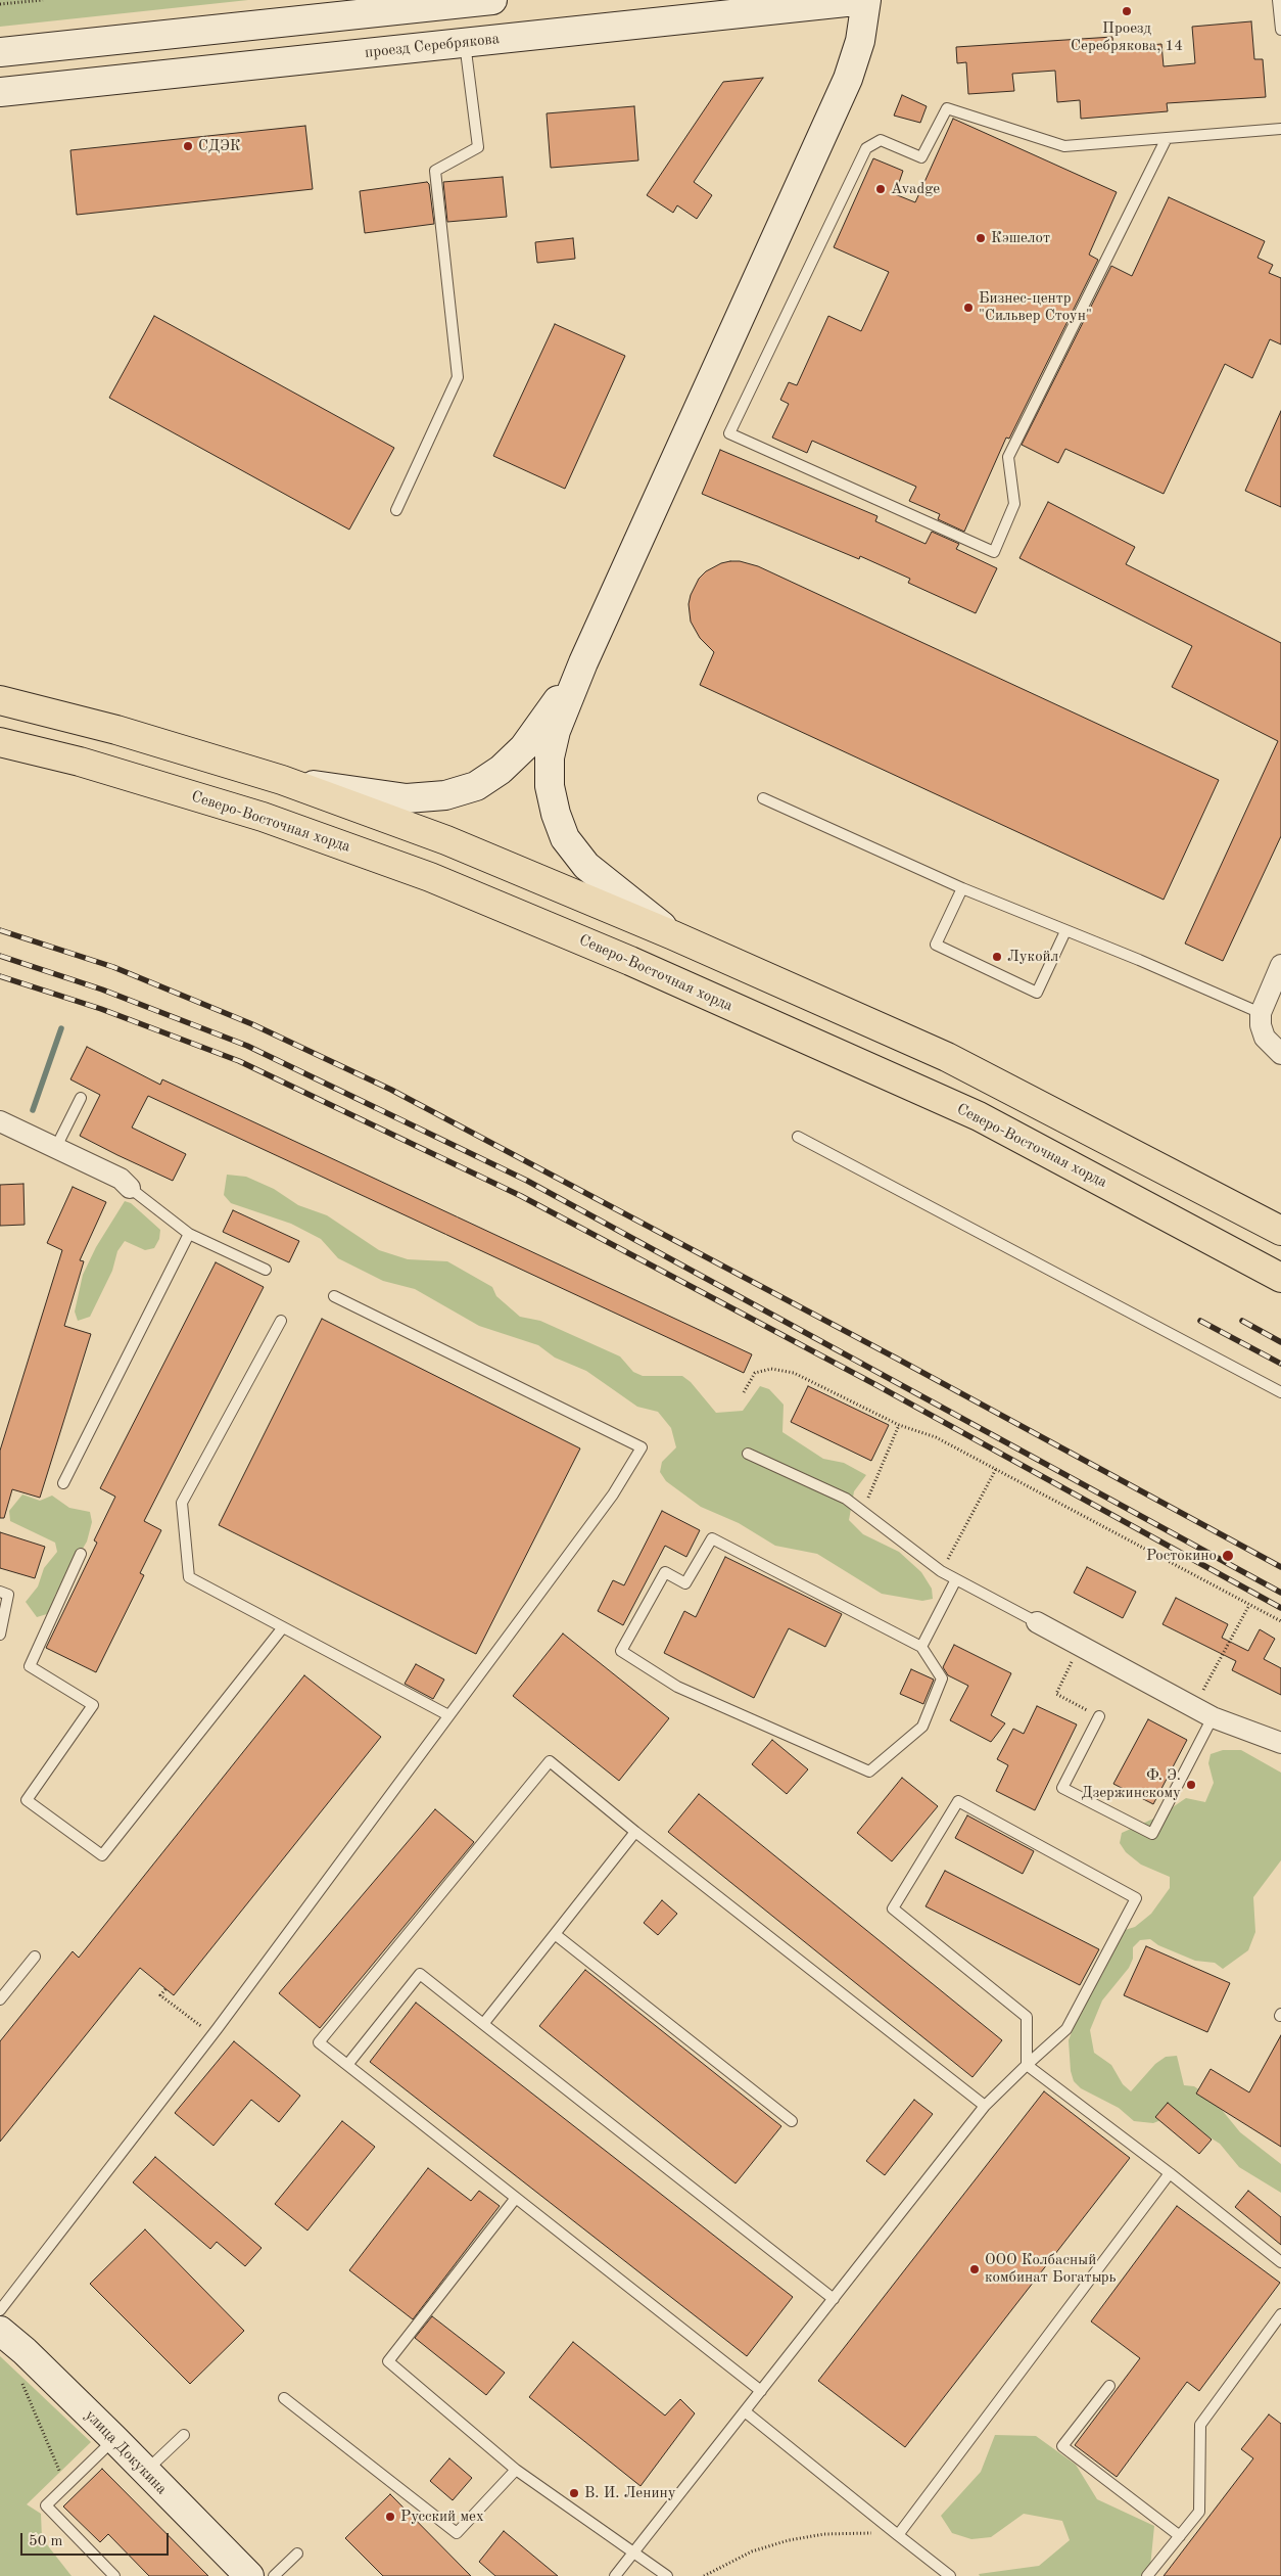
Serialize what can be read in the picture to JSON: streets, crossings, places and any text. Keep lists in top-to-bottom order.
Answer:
{
  "streets": {
    "main road": ["проезд Серебрякова", "Северо-Восточная хорда", "улица Докукина"]
  },
  "places": [
    "Проезд Серебрякова, 14",
    "СДЭК",
    "Avadge",
    "Кэшелот",
    "Бизнес-центр \"Сильвер Стоун\"",
    "Лукойл",
    "Ростокино",
    "Ф. Э. Дзержинскому",
    "ООО Колбасный комбинат Богатырь",
    "В. И. Ленину",
    "Русский мех"
  ],
  "scale_bar": "50 m"
}
